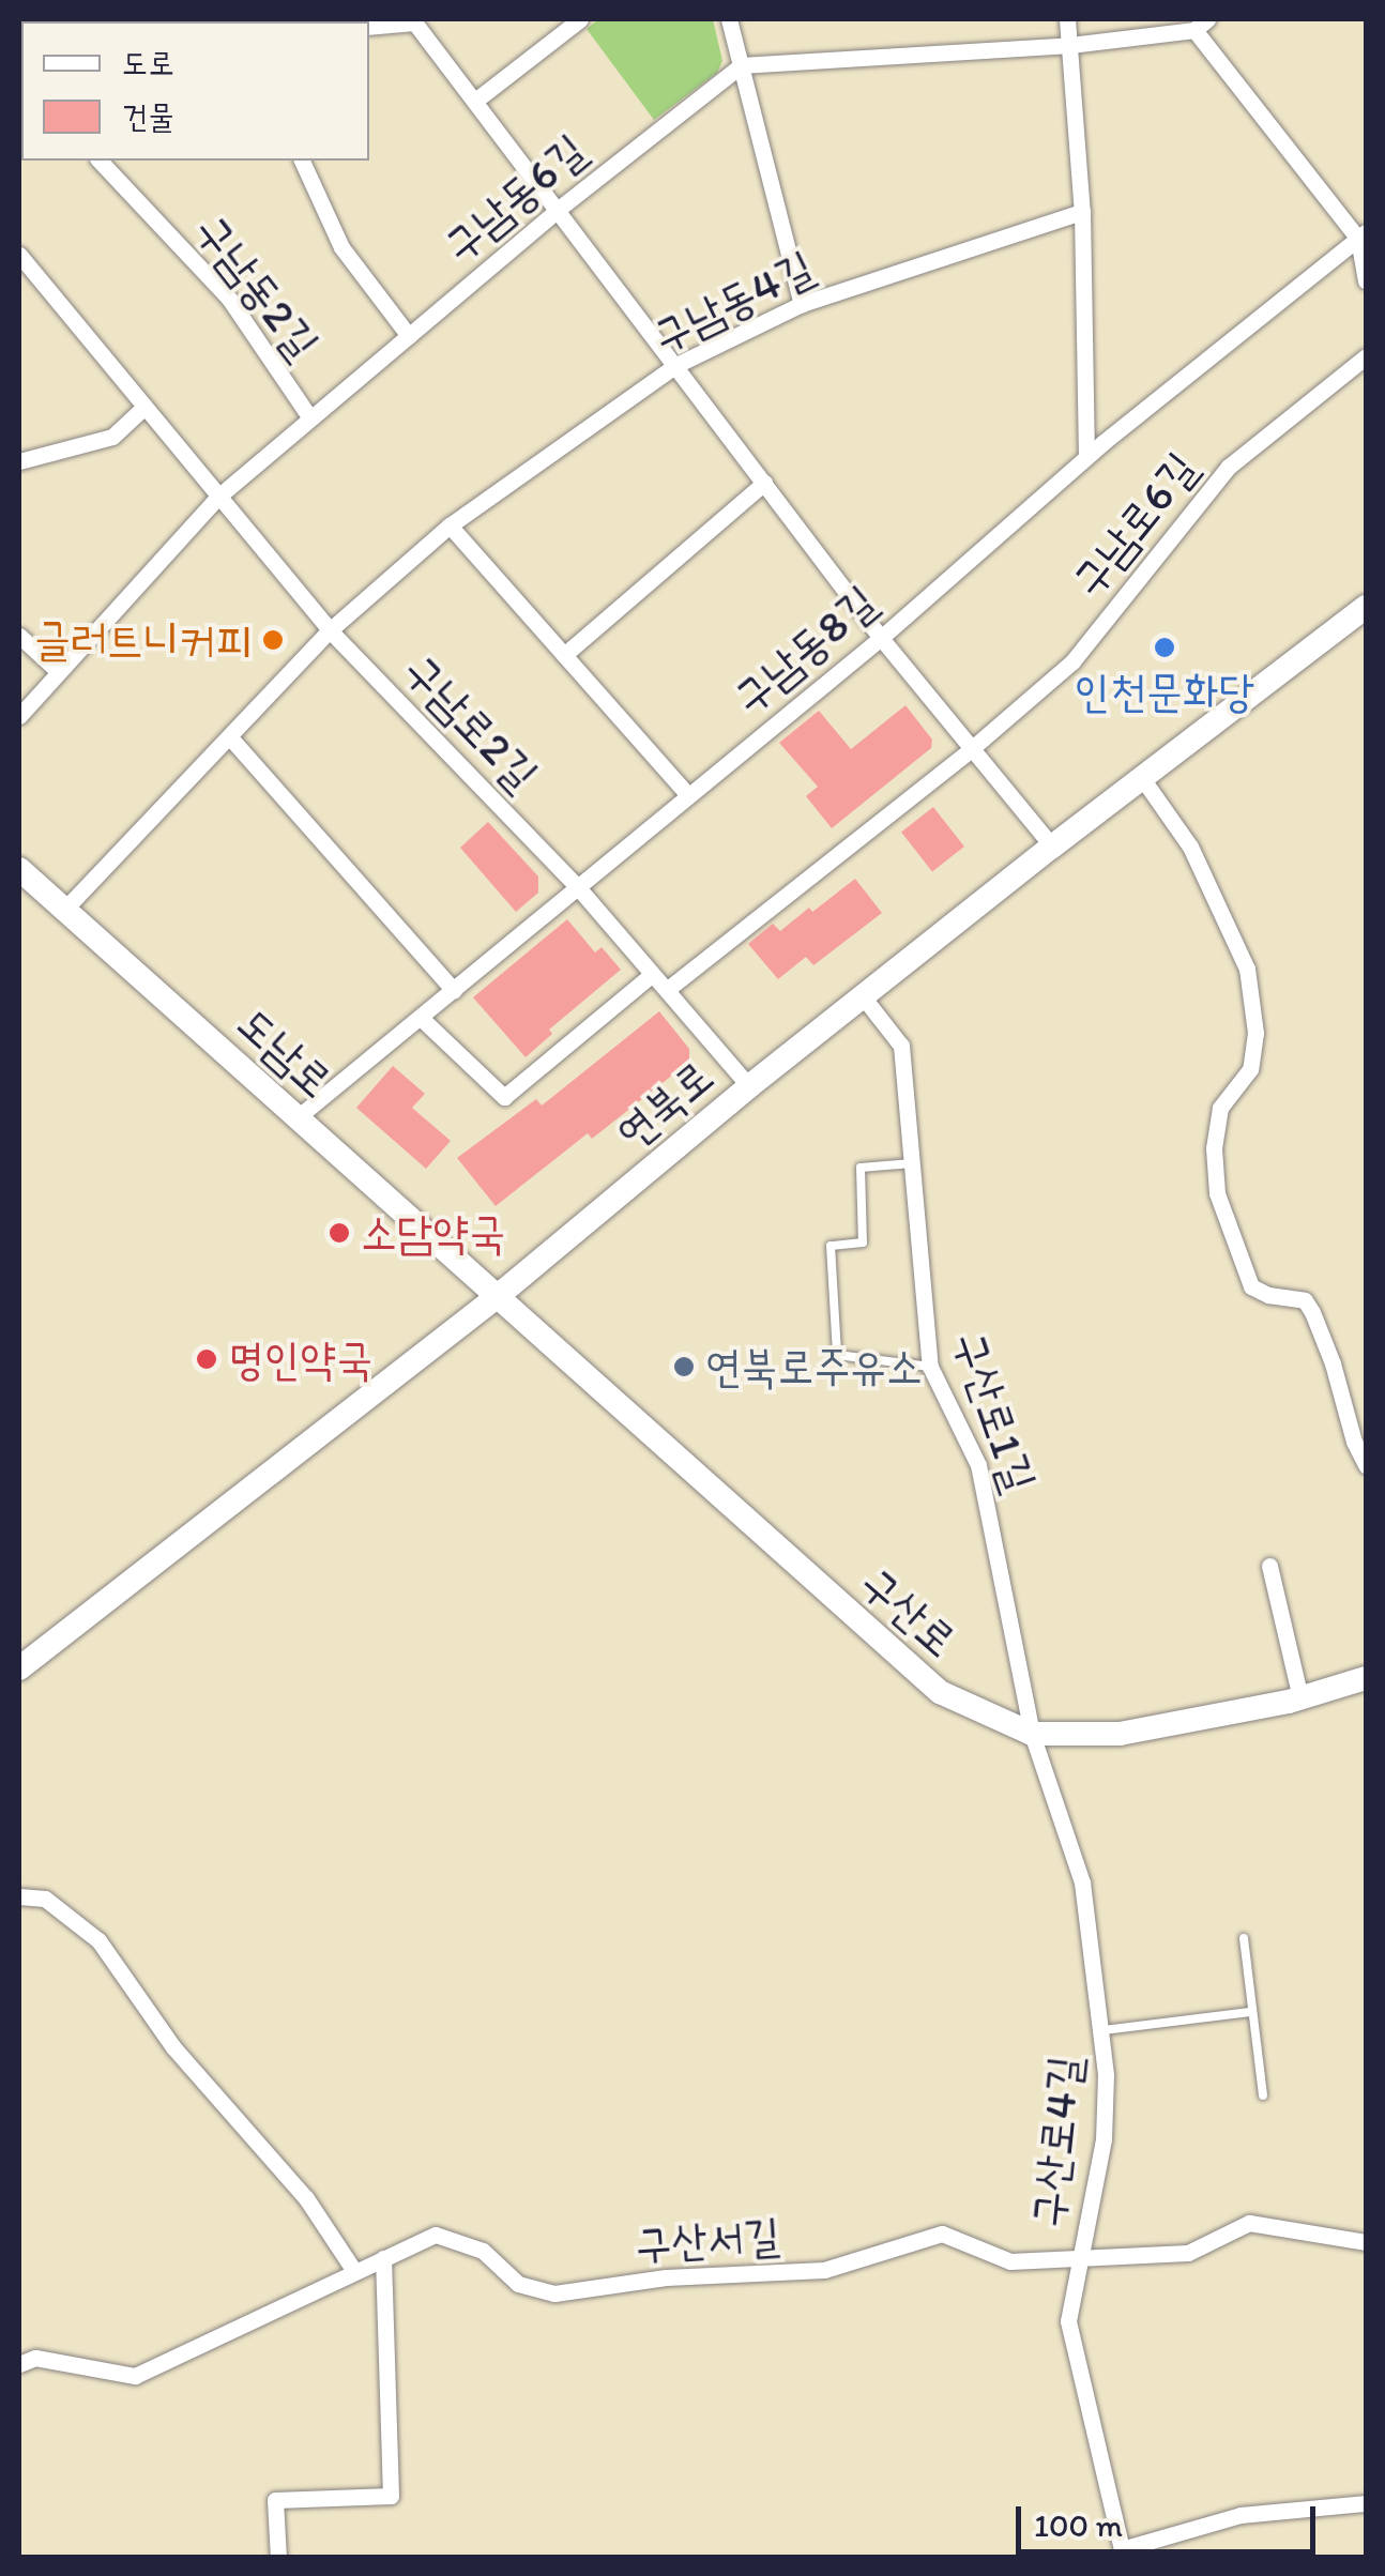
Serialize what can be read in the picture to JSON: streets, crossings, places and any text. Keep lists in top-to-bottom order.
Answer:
{
  "streets": {
    "main road": ["도남로", "연북로", "구산로"],
    "street": [
      "구남동6길",
      "구남동2길",
      "구남동4길",
      "구남로6길",
      "구남동8길",
      "구남로2길",
      "구산로1길",
      "구산로4길",
      "구산서길"
    ]
  },
  "crossings": [
    ["구남동6길", "구남동2길"],
    ["구남동6길", "구남로2길"],
    ["구남동4길", "구남로2길"],
    ["구남동4길", "도남로"],
    ["구남로6길", "구남로2길"],
    ["구남동8길", "구남로2길"],
    ["구남동8길", "도남로"],
    ["구남로2길", "연북로"],
    ["도남로", "연북로"],
    ["도남로", "구산로"],
    ["연북로", "구산로1길"],
    ["연북로", "구산로"],
    ["구산로1길", "구산로"],
    ["구산로1길", "구산로4길"],
    ["구산로", "구산로4길"],
    ["구산로4길", "구산서길"]
  ],
  "places": [
    "글러트니커피",
    "인천문화당",
    "소담약국",
    "명인약국",
    "연북로주유소"
  ],
  "legend": ["도로", "건물"],
  "scale_bar": "100 m"
}
